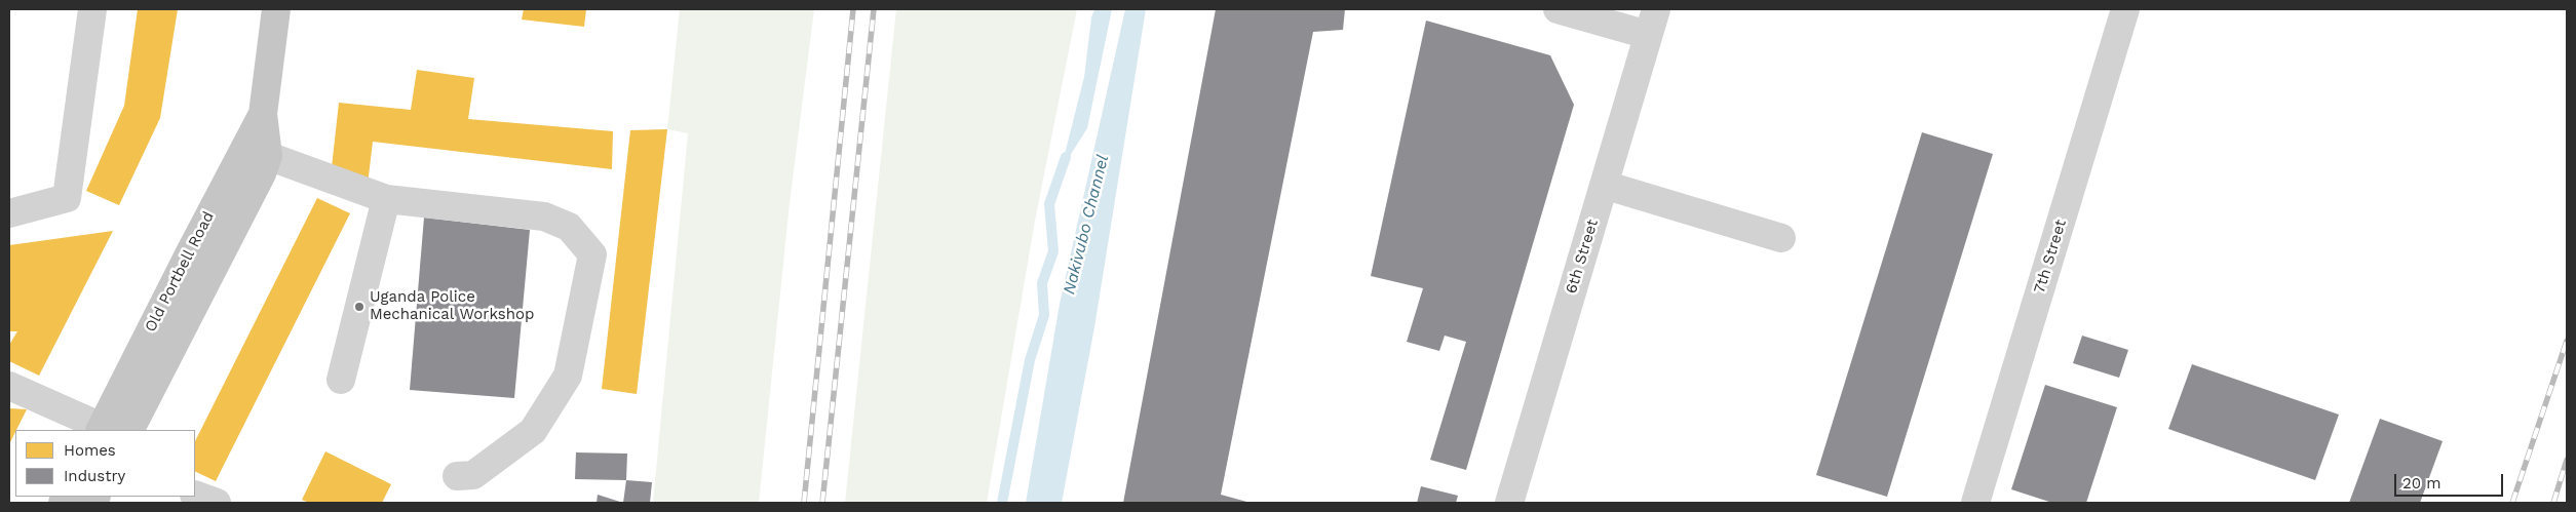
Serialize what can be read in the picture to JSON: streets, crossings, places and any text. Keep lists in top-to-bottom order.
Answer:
{
  "streets": {
    "main road": ["Old Portbell Road"],
    "street": ["6th Street", "7th Street"]
  },
  "water": ["Nakivubo Channel"],
  "places": ["Uganda Police Mechanical Workshop"],
  "legend": ["Homes", "Industry"],
  "scale_bar": "20 m"
}
